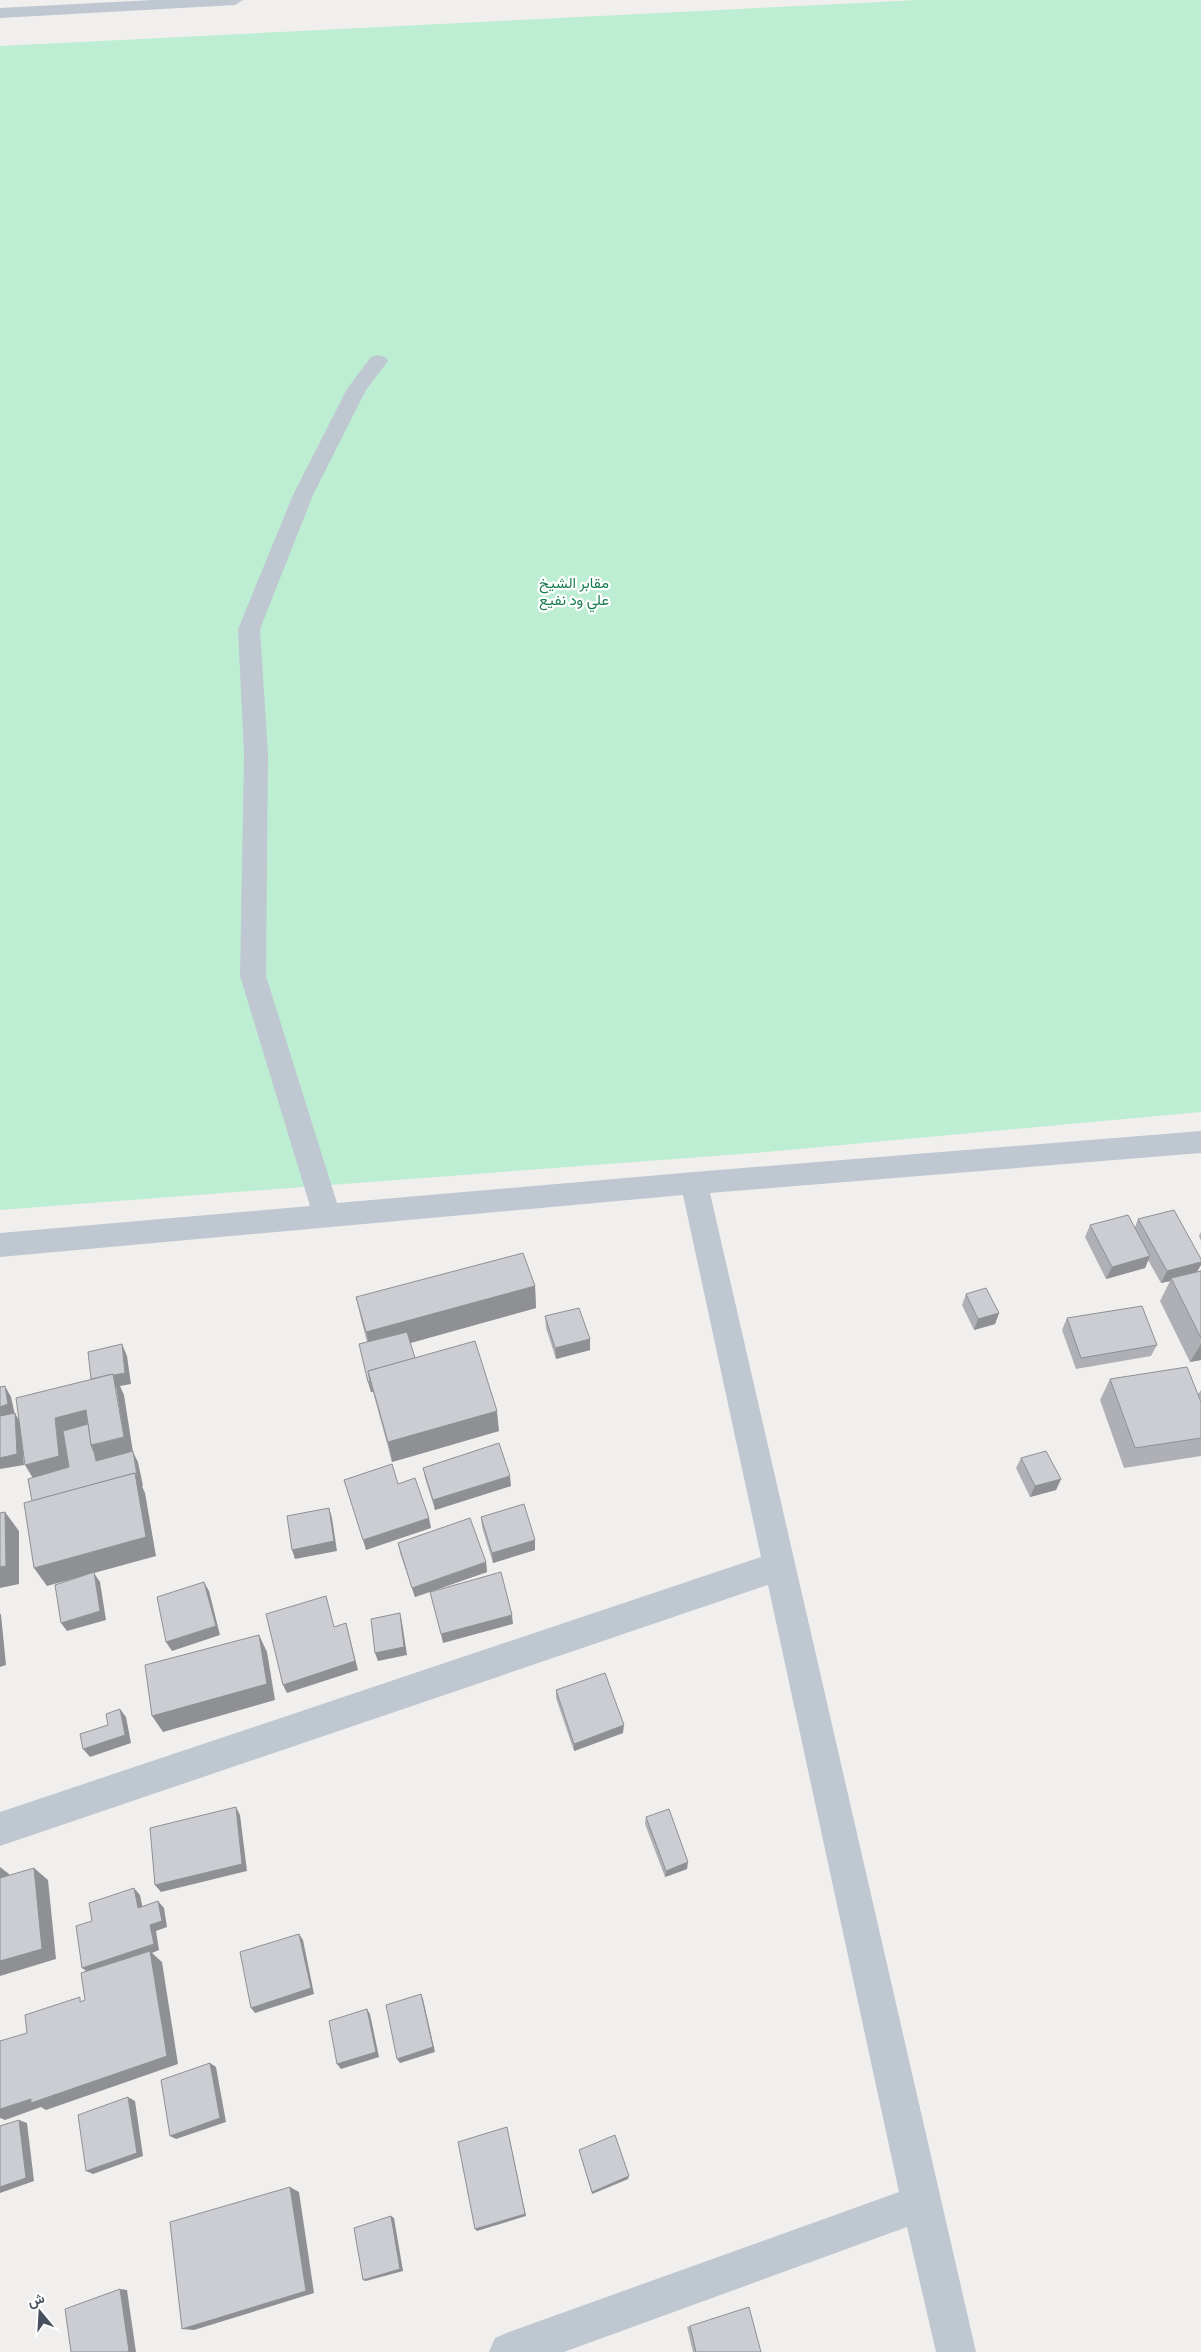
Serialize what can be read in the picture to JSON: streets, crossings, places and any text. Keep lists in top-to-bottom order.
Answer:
{
  "parks": ["مقابر الشيخ علي ود نفيع"],
  "north": "top"
}
